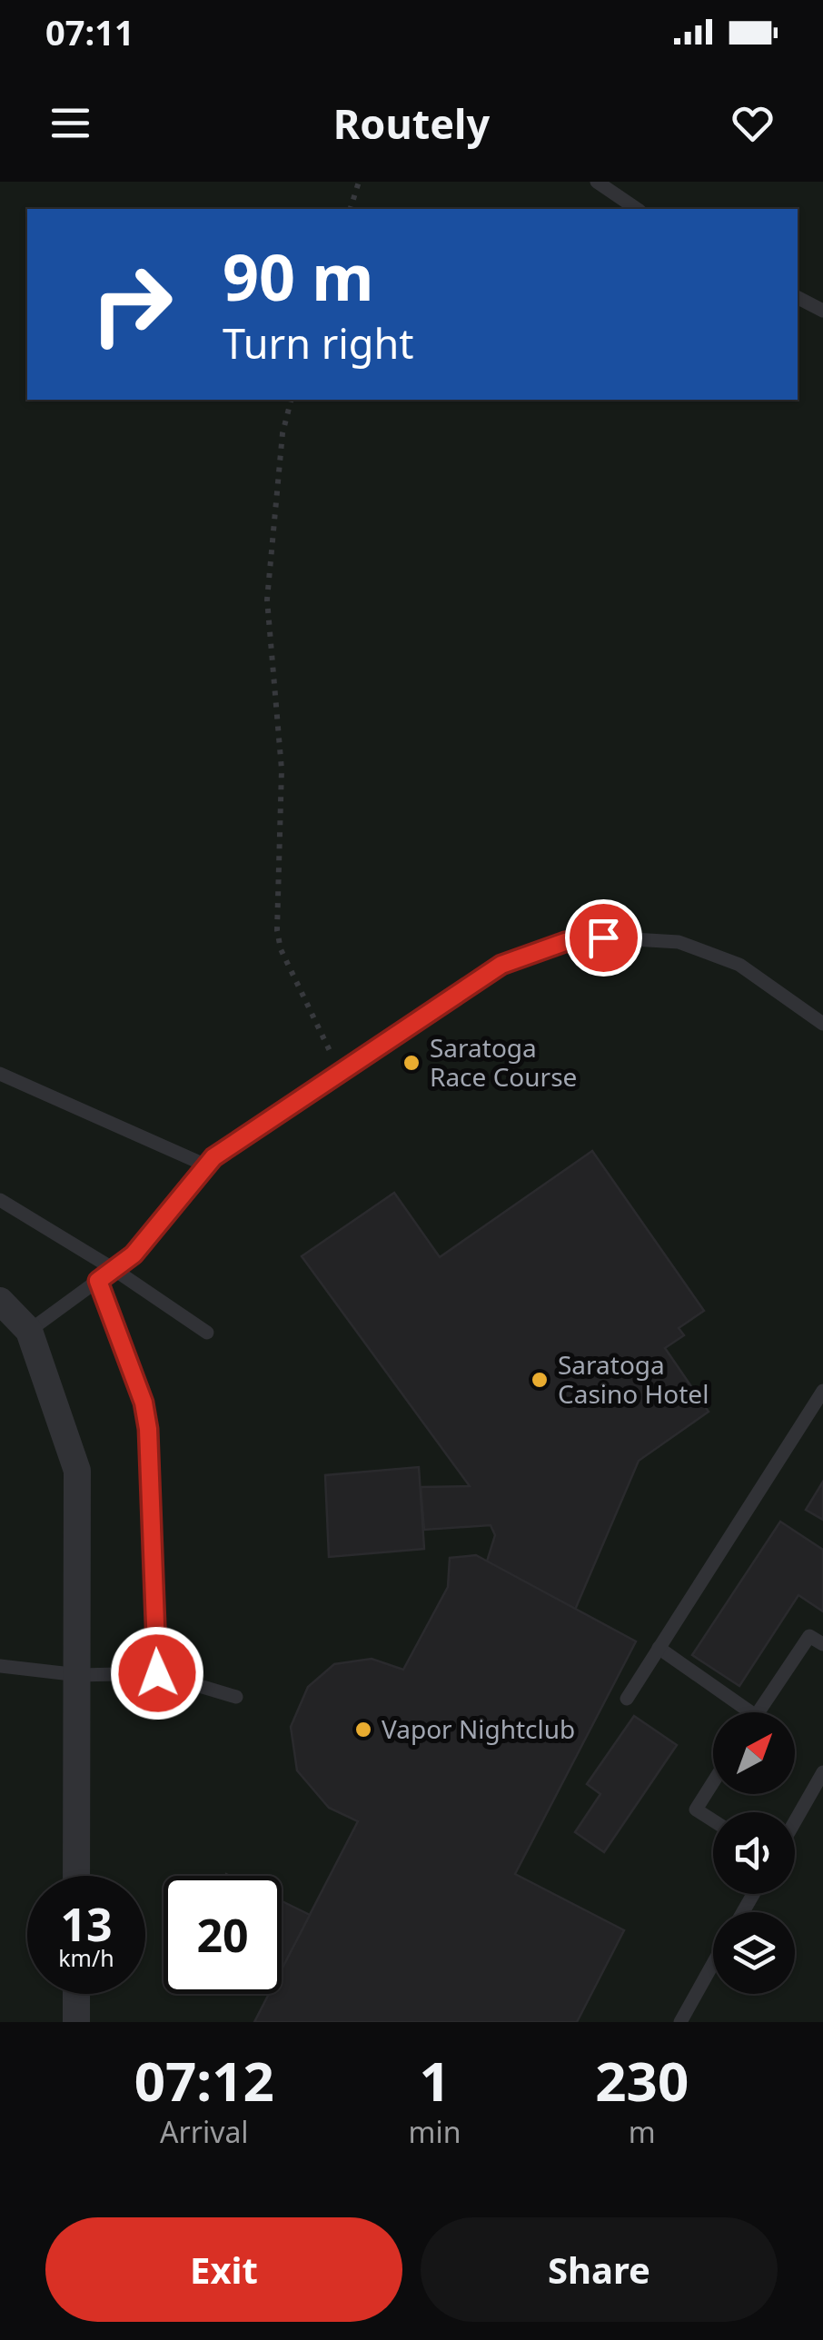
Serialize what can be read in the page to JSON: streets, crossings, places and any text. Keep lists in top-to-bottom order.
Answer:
{
  "places": ["Saratoga Race Course", "Saratoga Casino Hotel", "Vapor Nightclub"],
  "north": "top right",
  "page": {
    "status": "07:11",
    "header": "Routely",
    "turn": ["90 m", "Turn right"],
    "speed": "13 km/h",
    "limit": "20",
    "eta": [
      "07:12",
      "Arrival",
      "1",
      "min",
      "230",
      "m"
    ],
    "buttons": ["Exit", "Share"]
  }
}
